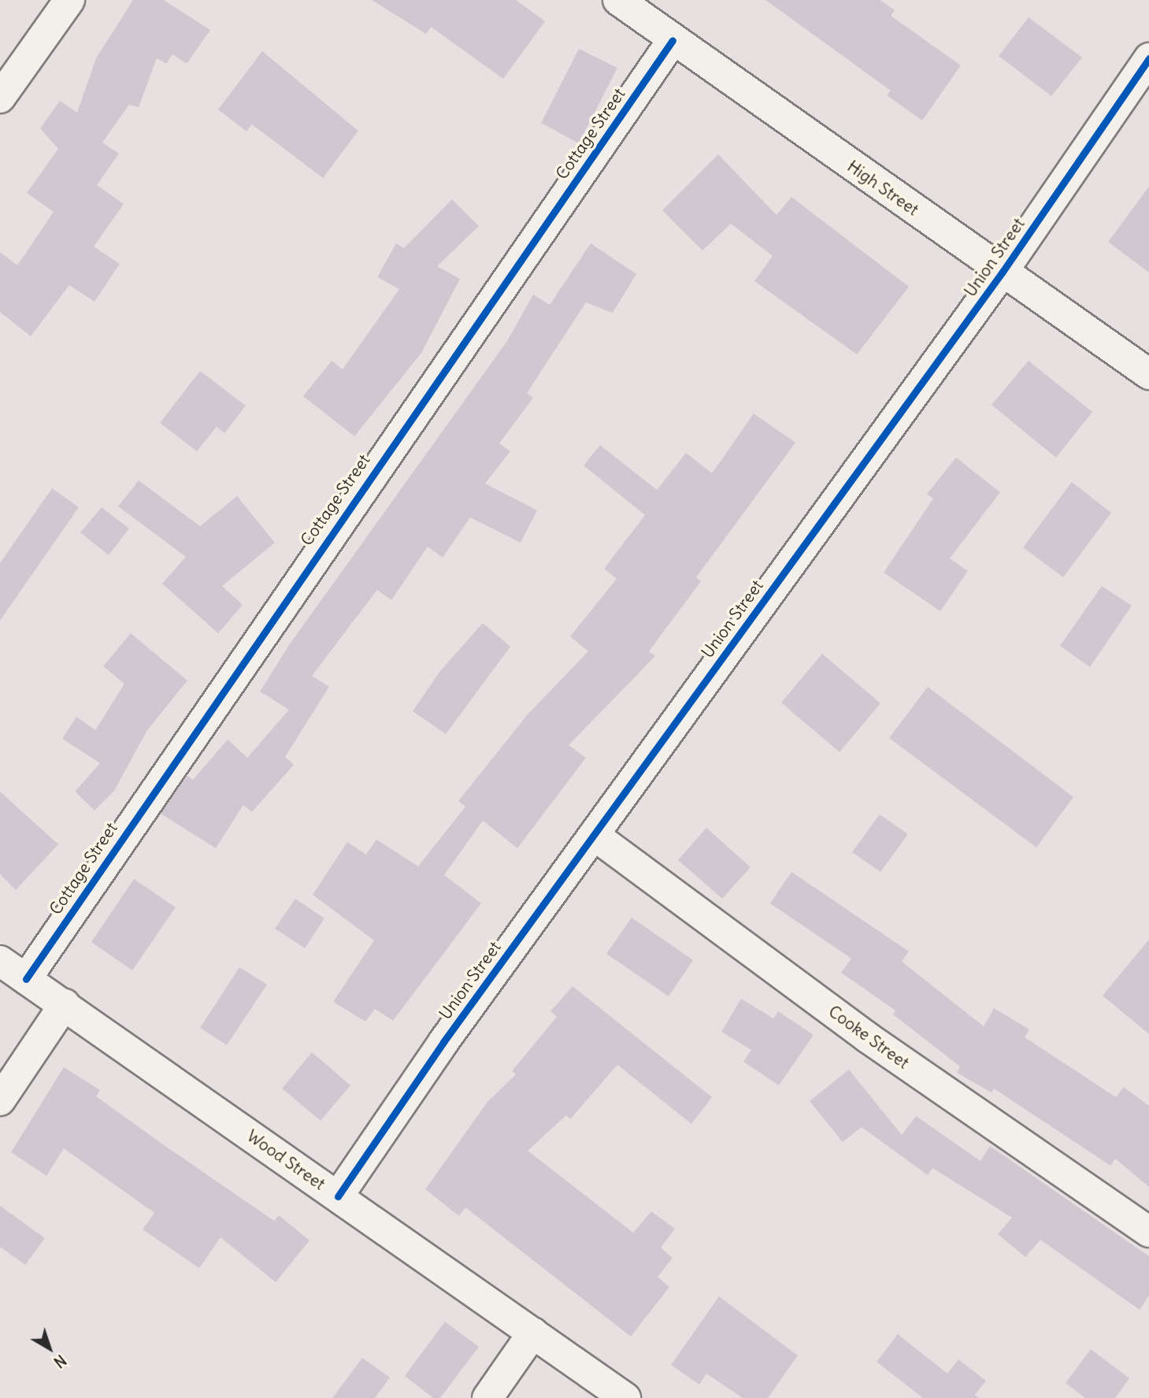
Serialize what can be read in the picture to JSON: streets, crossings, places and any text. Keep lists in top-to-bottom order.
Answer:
{
  "streets": {
    "street": [
      "Cottage Street",
      "High Street",
      "Union Street",
      "Cooke Street",
      "Wood Street"
    ]
  },
  "crossings": [
    ["Cottage Street", "High Street"],
    ["Cottage Street", "Wood Street"],
    ["High Street", "Union Street"],
    ["Union Street", "Cooke Street"],
    ["Union Street", "Wood Street"]
  ],
  "north": "bottom right"
}
